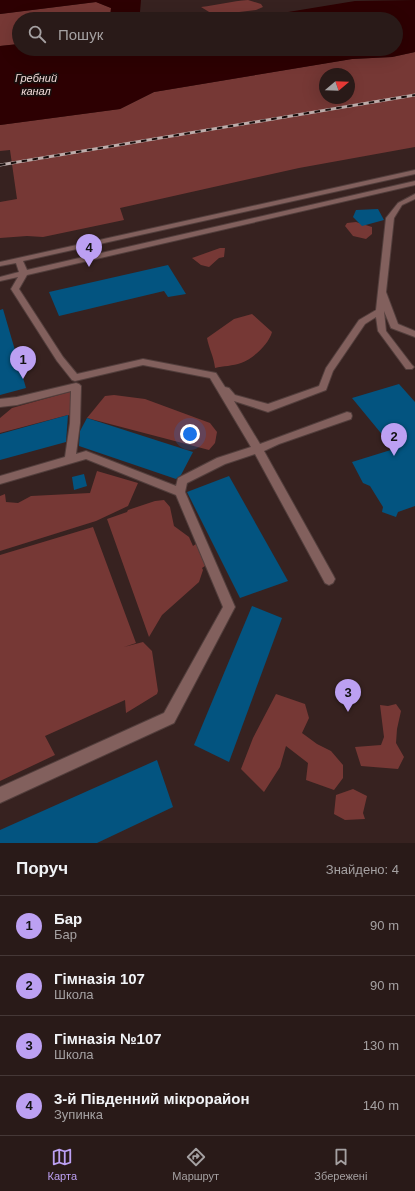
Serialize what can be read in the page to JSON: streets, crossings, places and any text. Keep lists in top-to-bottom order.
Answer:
{
  "water": ["Гребний канал"],
  "north": "right",
  "page": {
    "search": "Пошук",
    "pins": [
      "4",
      "1",
      "2",
      "3"
    ],
    "heading": ["Поруч", "Знайдено: 4"],
    "list": [
      {
        "mark": "1",
        "name": "Бар",
        "note": "Бар",
        "value": "90 m"
      },
      {
        "mark": "2",
        "name": "Гімназія 107",
        "note": "Школа",
        "value": "90 m"
      },
      {
        "mark": "3",
        "name": "Гімназія №107",
        "note": "Школа",
        "value": "130 m"
      },
      {
        "mark": "4",
        "name": "3-й Південний мікрорайон",
        "note": "Зупинка",
        "value": "140 m"
      }
    ],
    "nav": ["Карта", "Маршрут", "Збережені"]
  }
}
